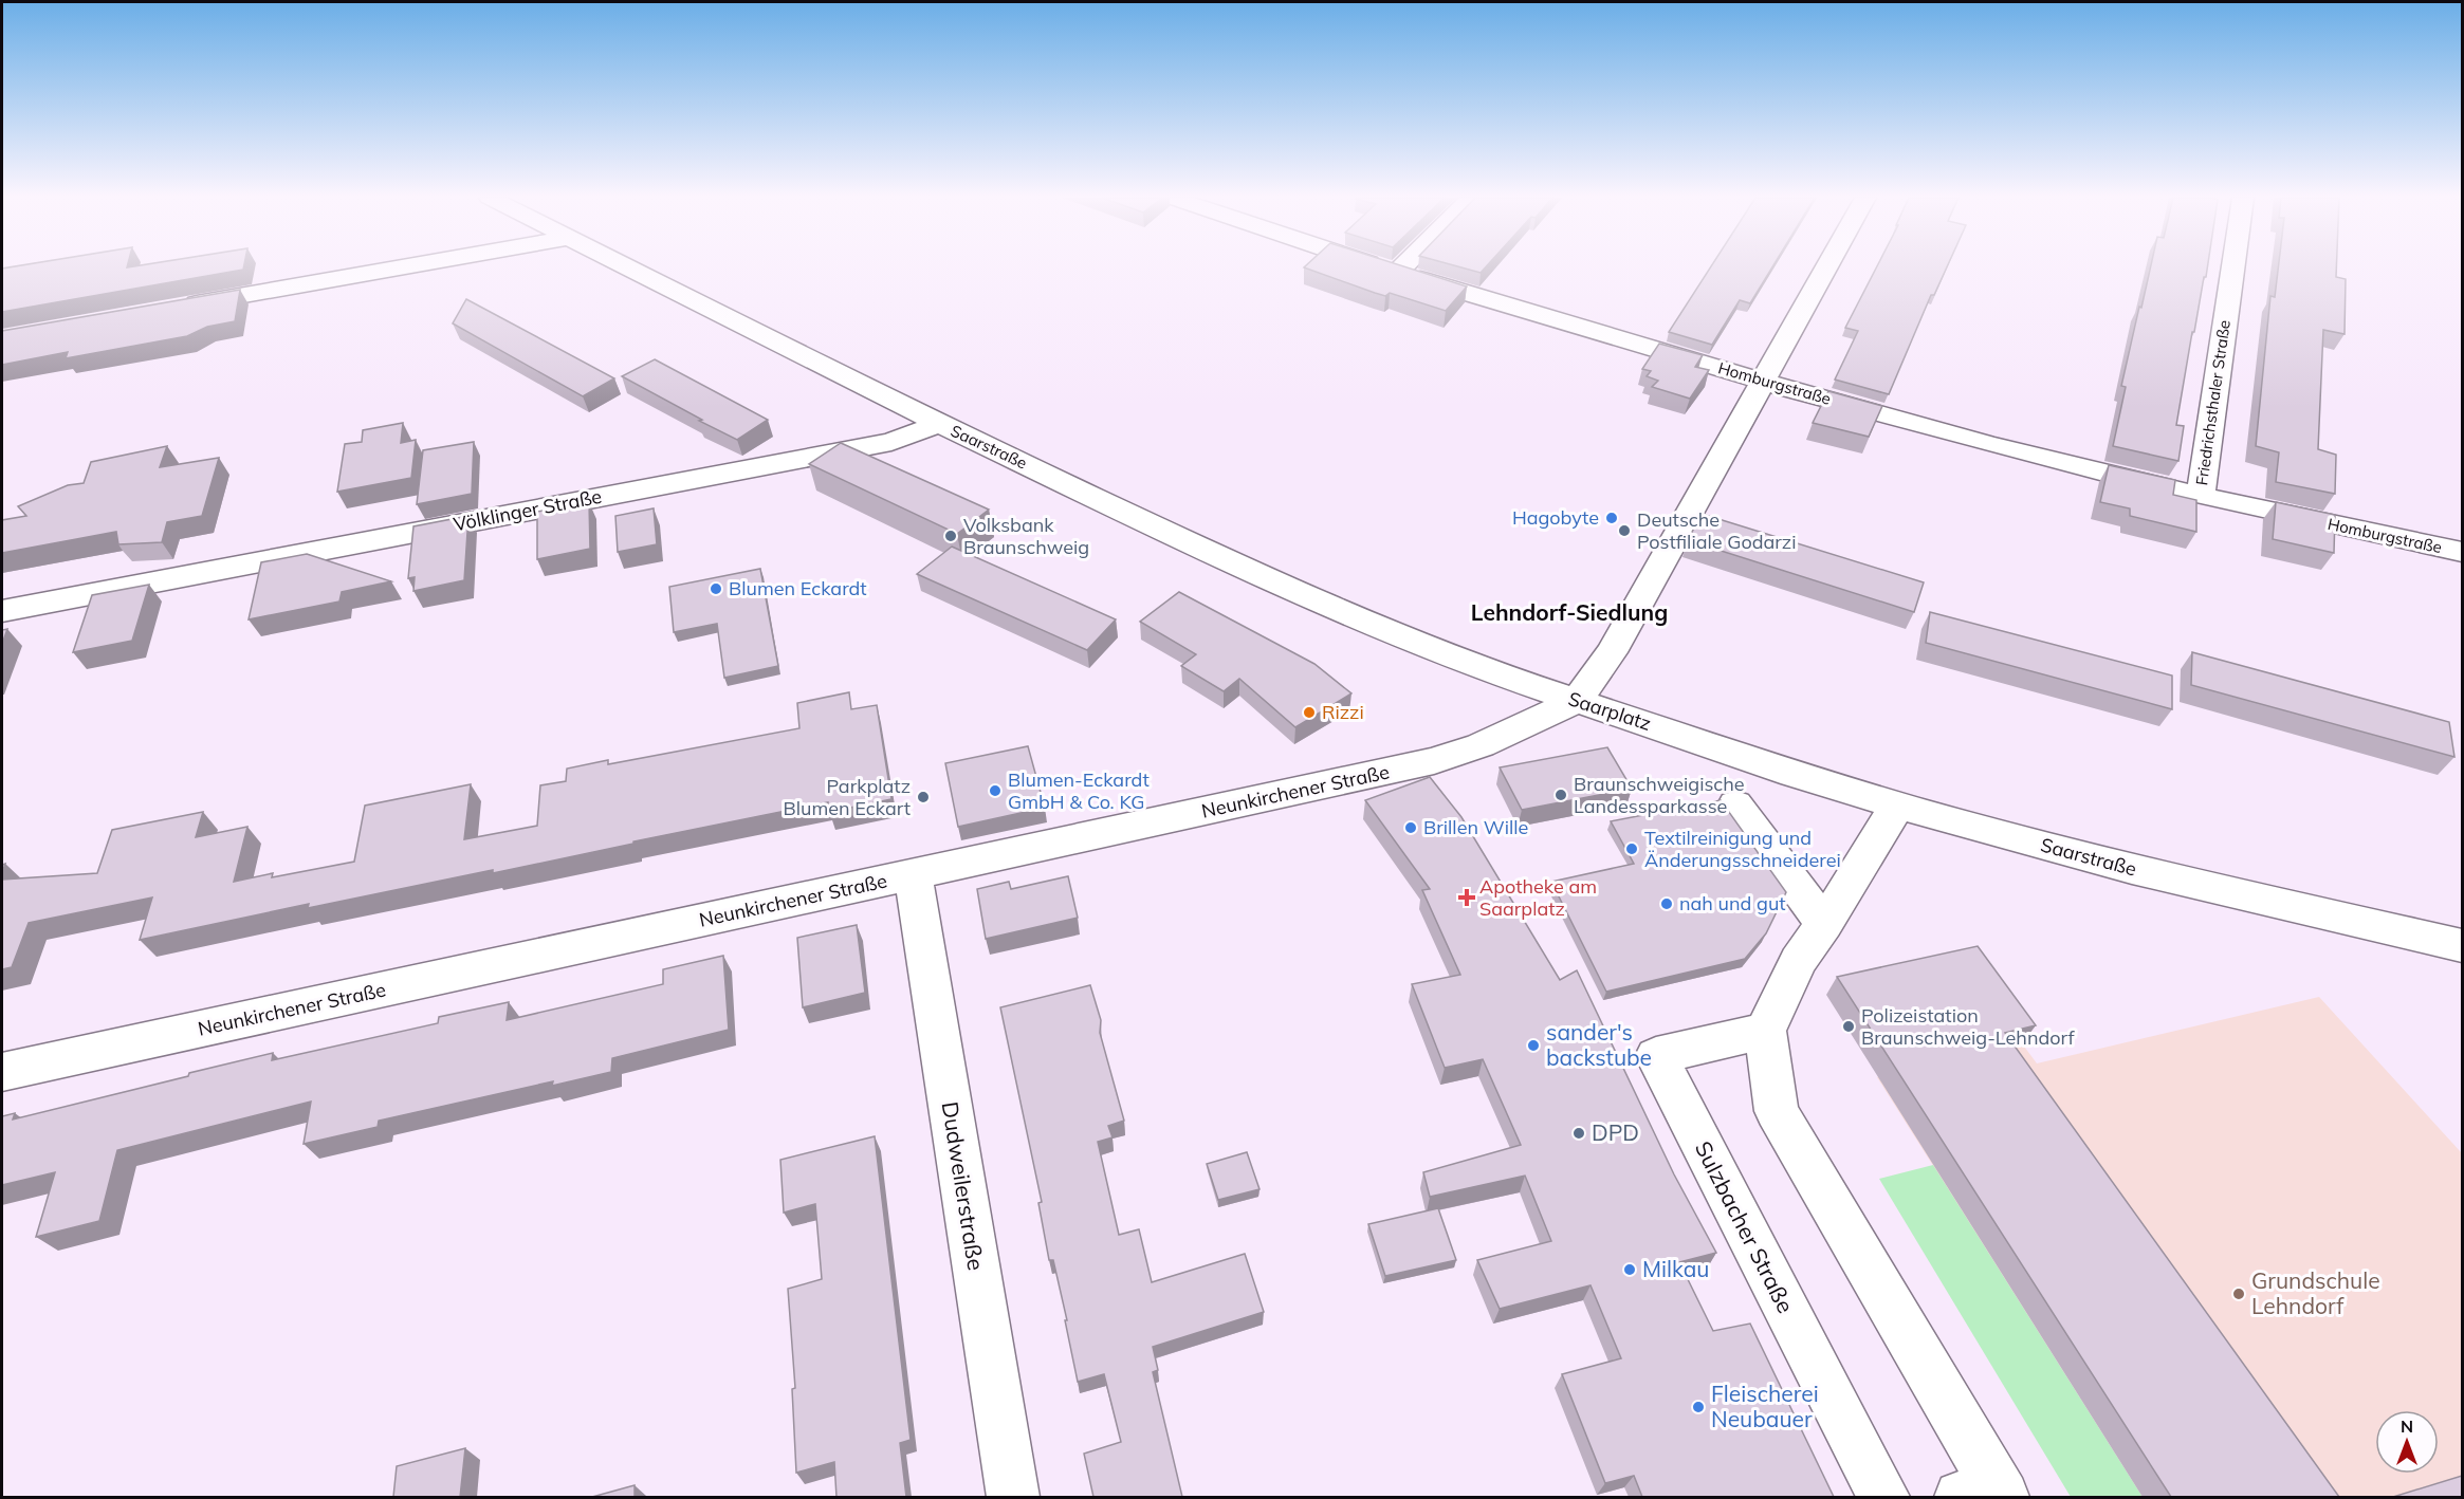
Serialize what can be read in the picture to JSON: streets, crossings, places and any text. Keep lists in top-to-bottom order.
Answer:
{
  "streets": {
    "street": [
      "Homburgstraße",
      "Friedrichsthaler Straße",
      "Saarstraße",
      "Völklinger Straße",
      "Saarplatz",
      "Neunkirchener Straße",
      "Dudweilerstraße",
      "Sulzbacher Straße"
    ]
  },
  "crossings": [
    ["Homburgstraße", "Friedrichsthaler Straße"],
    ["Saarstraße", "Völklinger Straße"],
    ["Saarstraße", "Saarplatz"],
    ["Saarplatz", "Neunkirchener Straße"],
    ["Neunkirchener Straße", "Dudweilerstraße"]
  ],
  "districts": ["Lehndorf-Siedlung"],
  "places": {
    "other": [
      "Hagobyte",
      "Deutsche Postfiliale Godarzi",
      "Volksbank Braunschweig",
      "Blumen Eckardt",
      "Rizzi",
      "Blumen-Eckardt GmbH & Co. KG",
      "Braunschweigische Landessparkasse",
      "Parkplatz Blumen Eckart",
      "Brillen Wille",
      "Textilreinigung und Änderungsschneiderei",
      "nah und gut",
      "Polizeistation Braunschweig-Lehndorf",
      "sander's backstube",
      "DPD",
      "Milkau",
      "Grundschule Lehndorf",
      "Fleischerei Neubauer"
    ],
    "health": ["Apotheke am Saarplatz"]
  },
  "north": "top"
}
